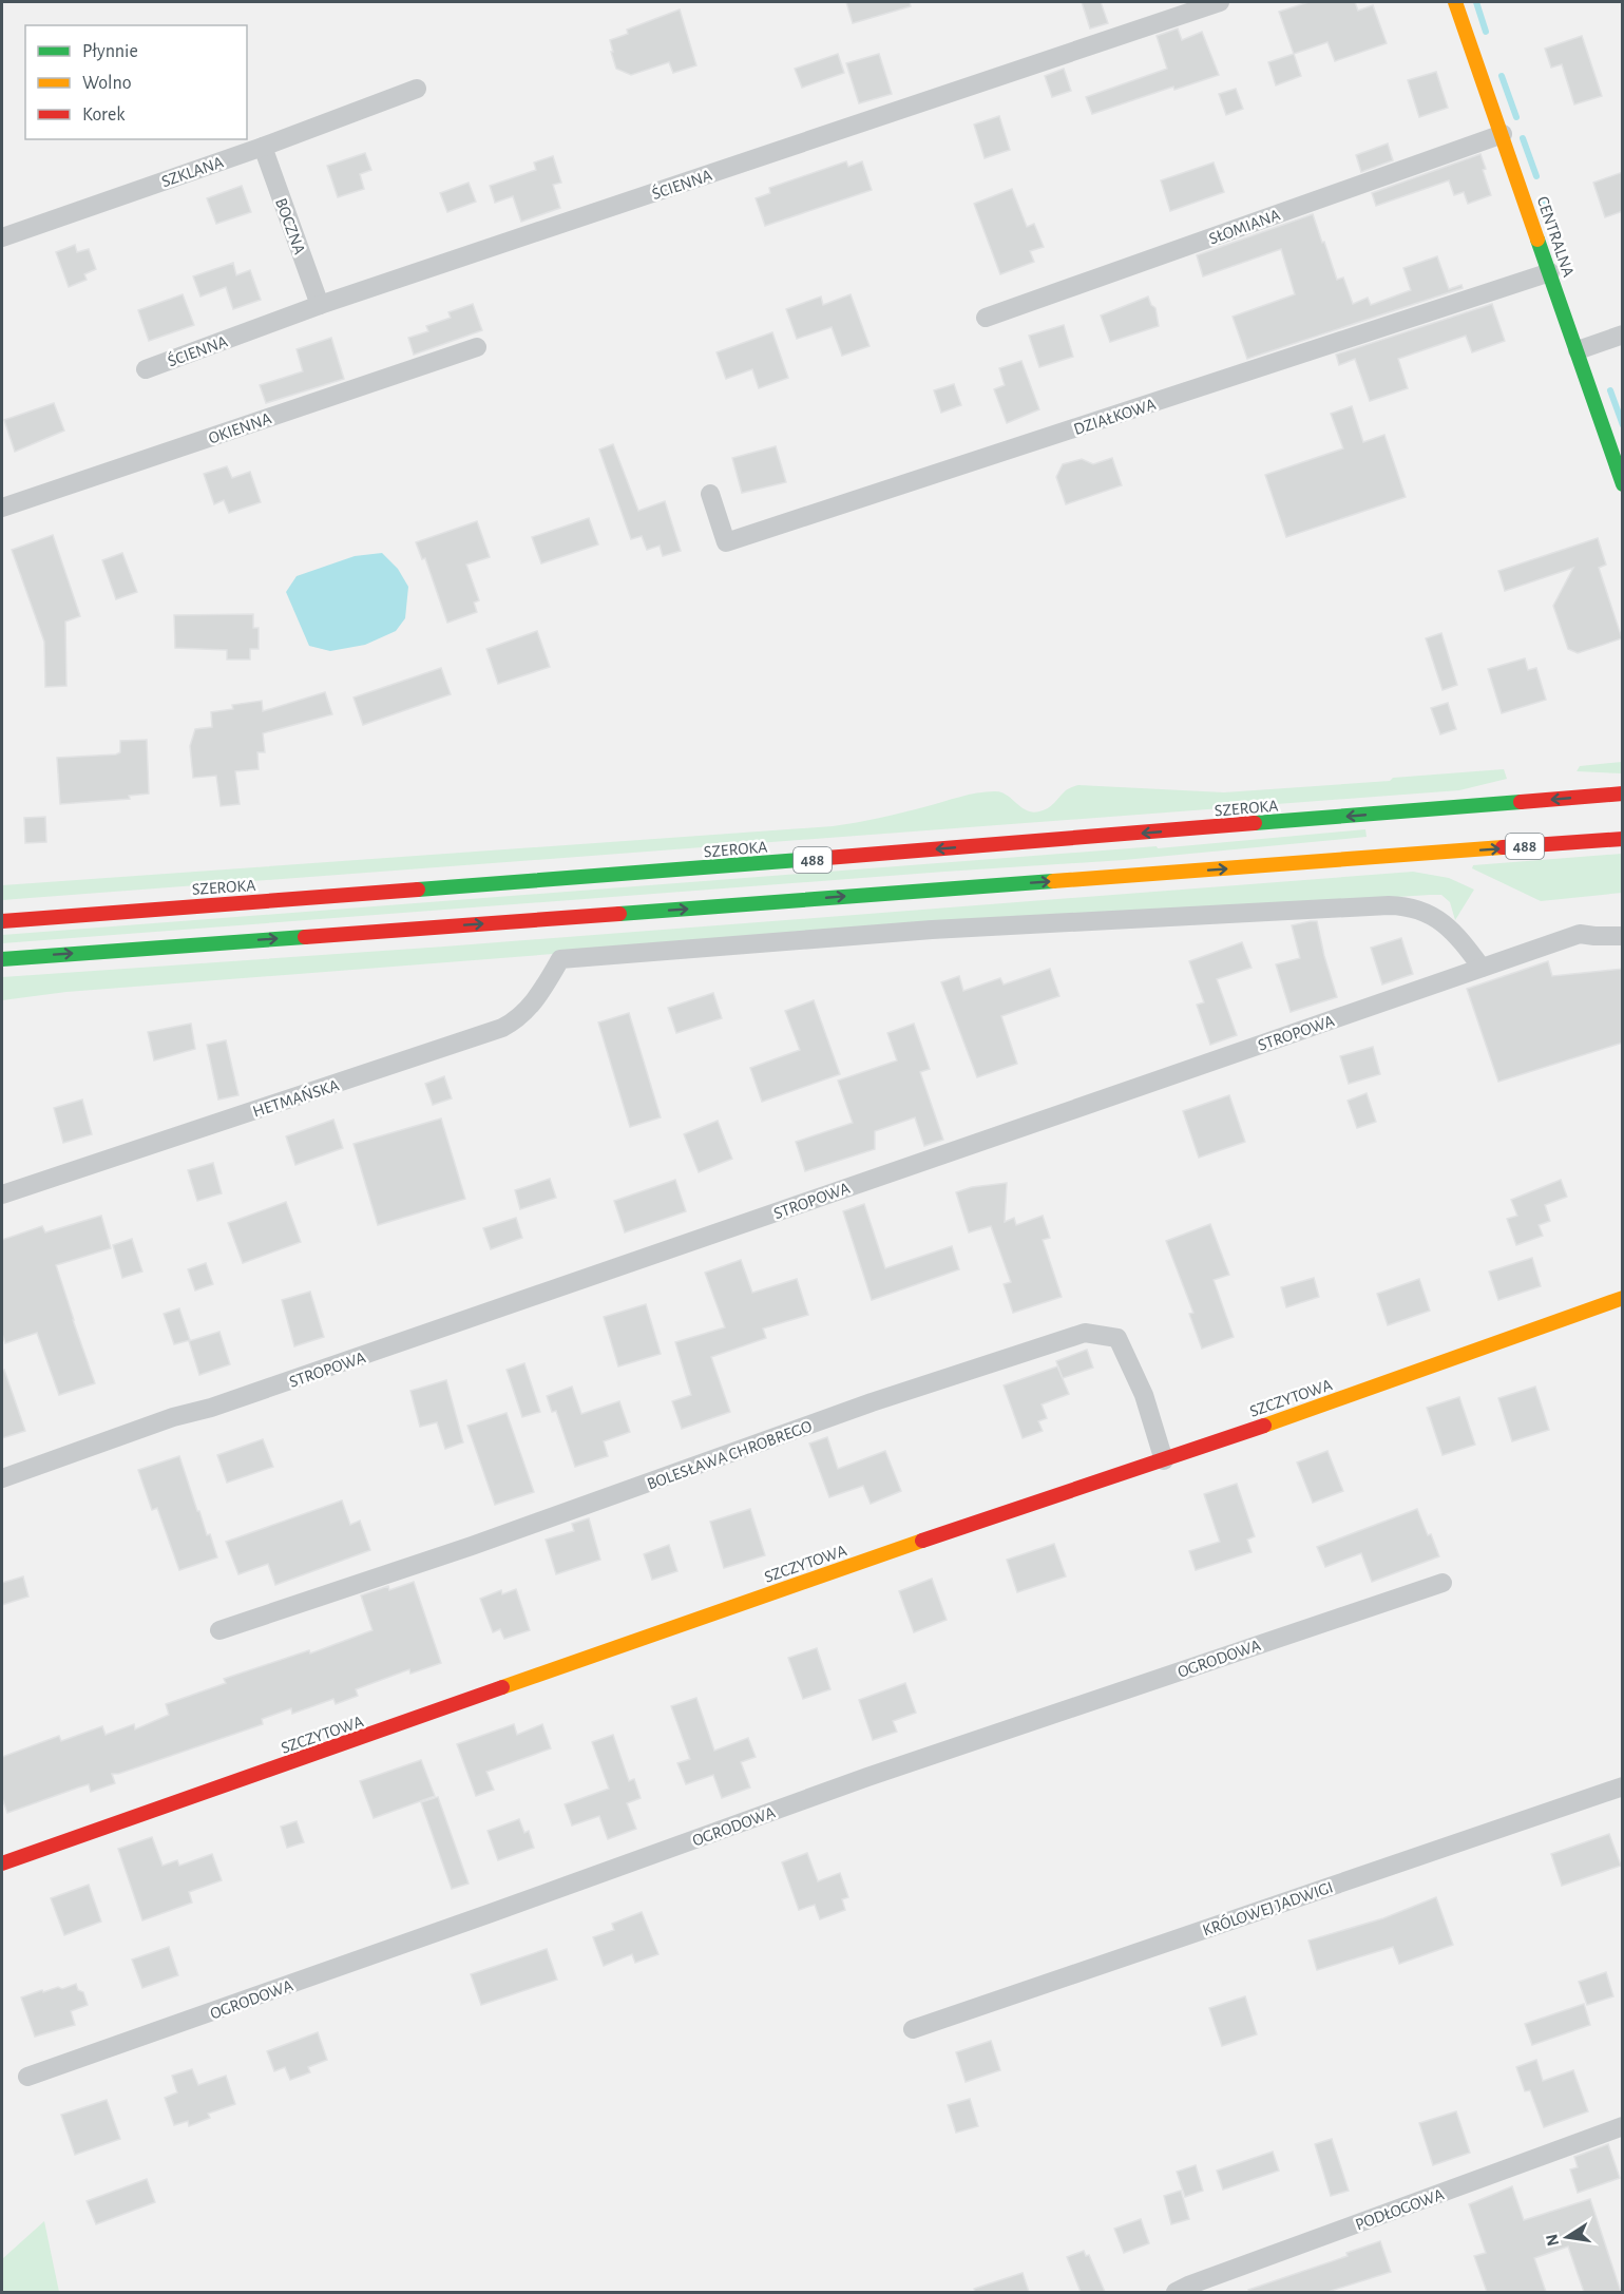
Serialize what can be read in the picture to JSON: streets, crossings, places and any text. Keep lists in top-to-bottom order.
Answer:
{
  "streets": {
    "main road": [
      "CENTRALNA",
      "SZEROKA",
      "488",
      "SZCZYTOWA"
    ],
    "street": [
      "SZKLANA",
      "ŚCIENNA",
      "BOCZNA",
      "SŁOMIANA",
      "DZIAŁKOWA",
      "OKIENNA",
      "STROPOWA",
      "HETMAŃSKA",
      "BOLESŁAWA CHROBREGO",
      "OGRODOWA",
      "KRÓLOWEJ JADWIGI",
      "PODŁOGOWA"
    ]
  },
  "crossings": [
    ["SZKLANA", "BOCZNA"],
    ["ŚCIENNA", "BOCZNA"],
    ["SŁOMIANA", "CENTRALNA"],
    ["CENTRALNA", "DZIAŁKOWA"],
    ["STROPOWA", "HETMAŃSKA"],
    ["SZCZYTOWA", "BOLESŁAWA CHROBREGO"]
  ],
  "legend": ["Płynnie", "Wolno", "Korek"],
  "north": "left"
}
